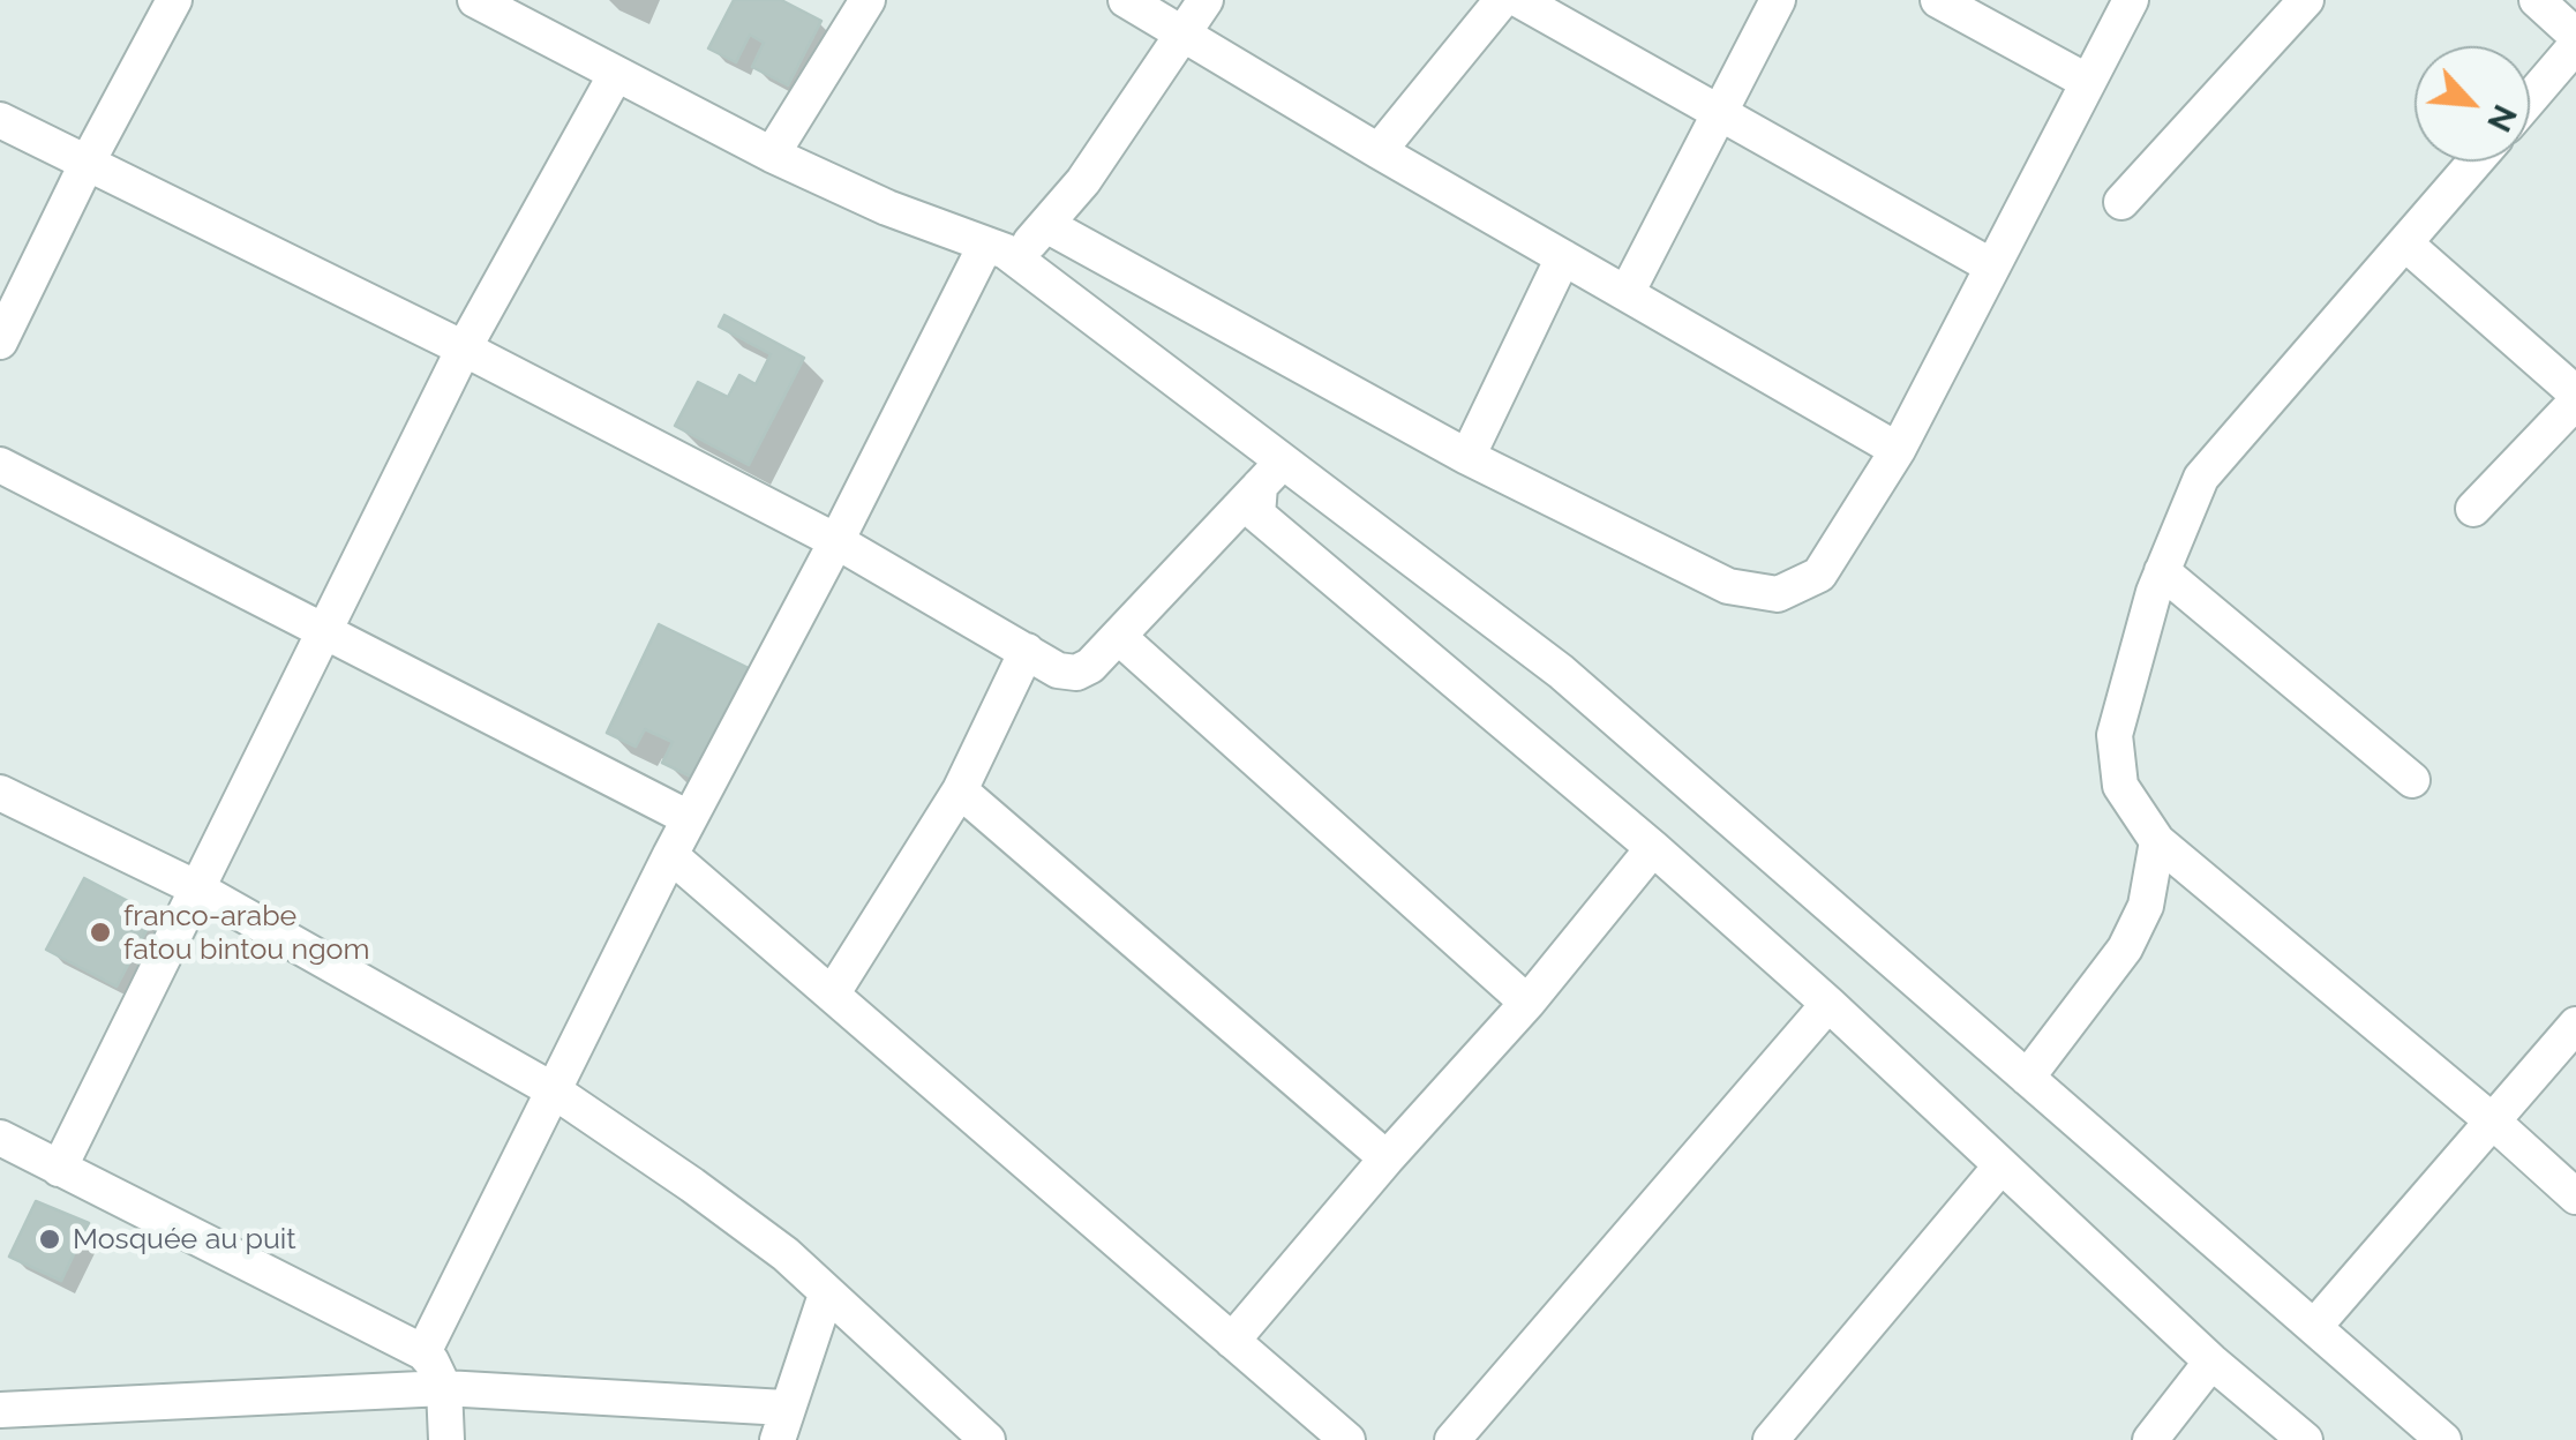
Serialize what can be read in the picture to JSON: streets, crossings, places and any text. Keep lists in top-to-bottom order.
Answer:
{
  "places": ["franco-arabe fatou bintou ngom", "Mosquée au puit"],
  "north": "bottom right"
}
